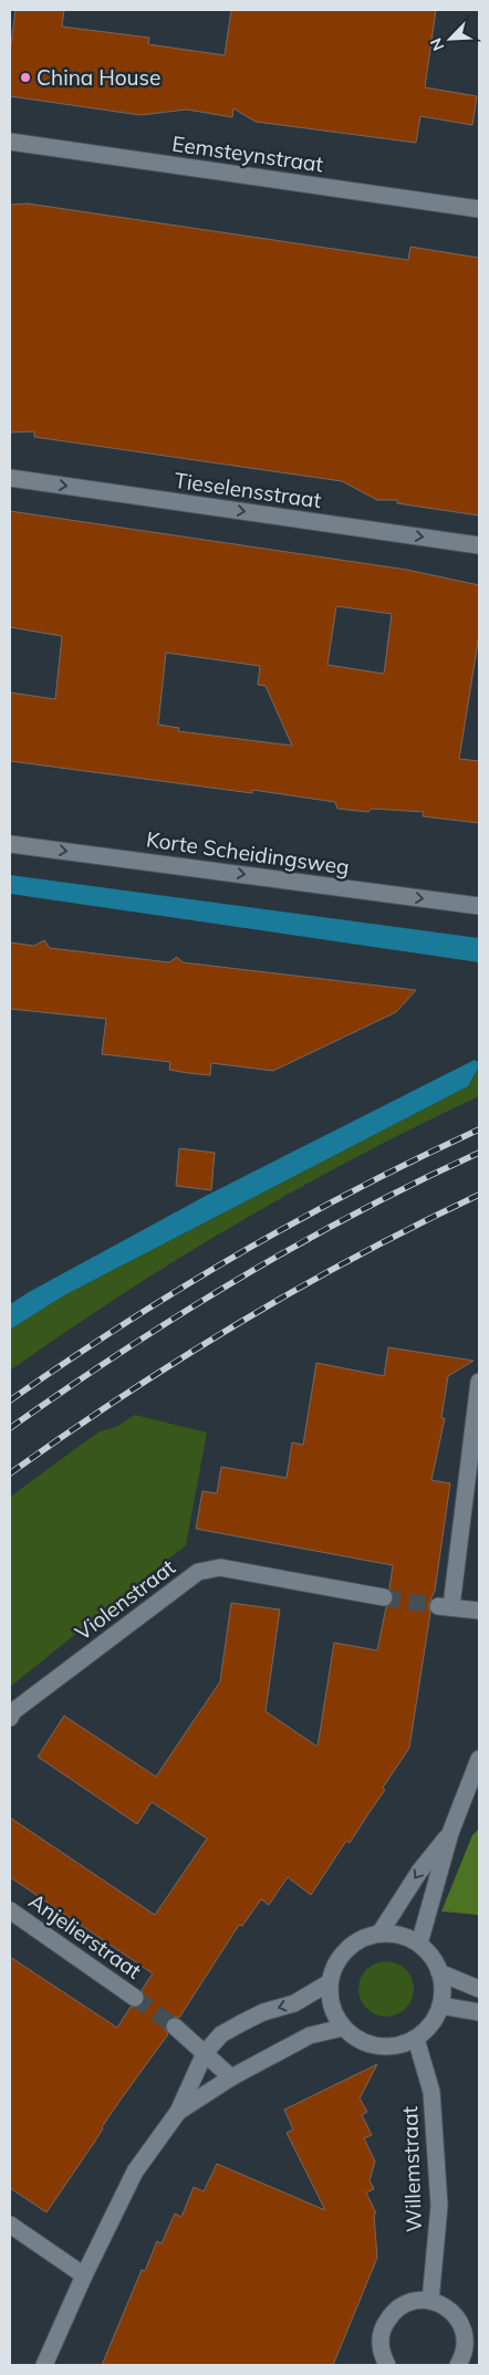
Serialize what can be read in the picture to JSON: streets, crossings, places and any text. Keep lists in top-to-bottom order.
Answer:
{
  "streets": {
    "street": [
      "Eemsteynstraat",
      "Tieselensstraat",
      "Korte Scheidingsweg",
      "Violenstraat",
      "Anjelierstraat",
      "Willemstraat"
    ]
  },
  "one_way": ["Tieselensstraat", "Korte Scheidingsweg"],
  "places": ["China House"],
  "north": "bottom left"
}
